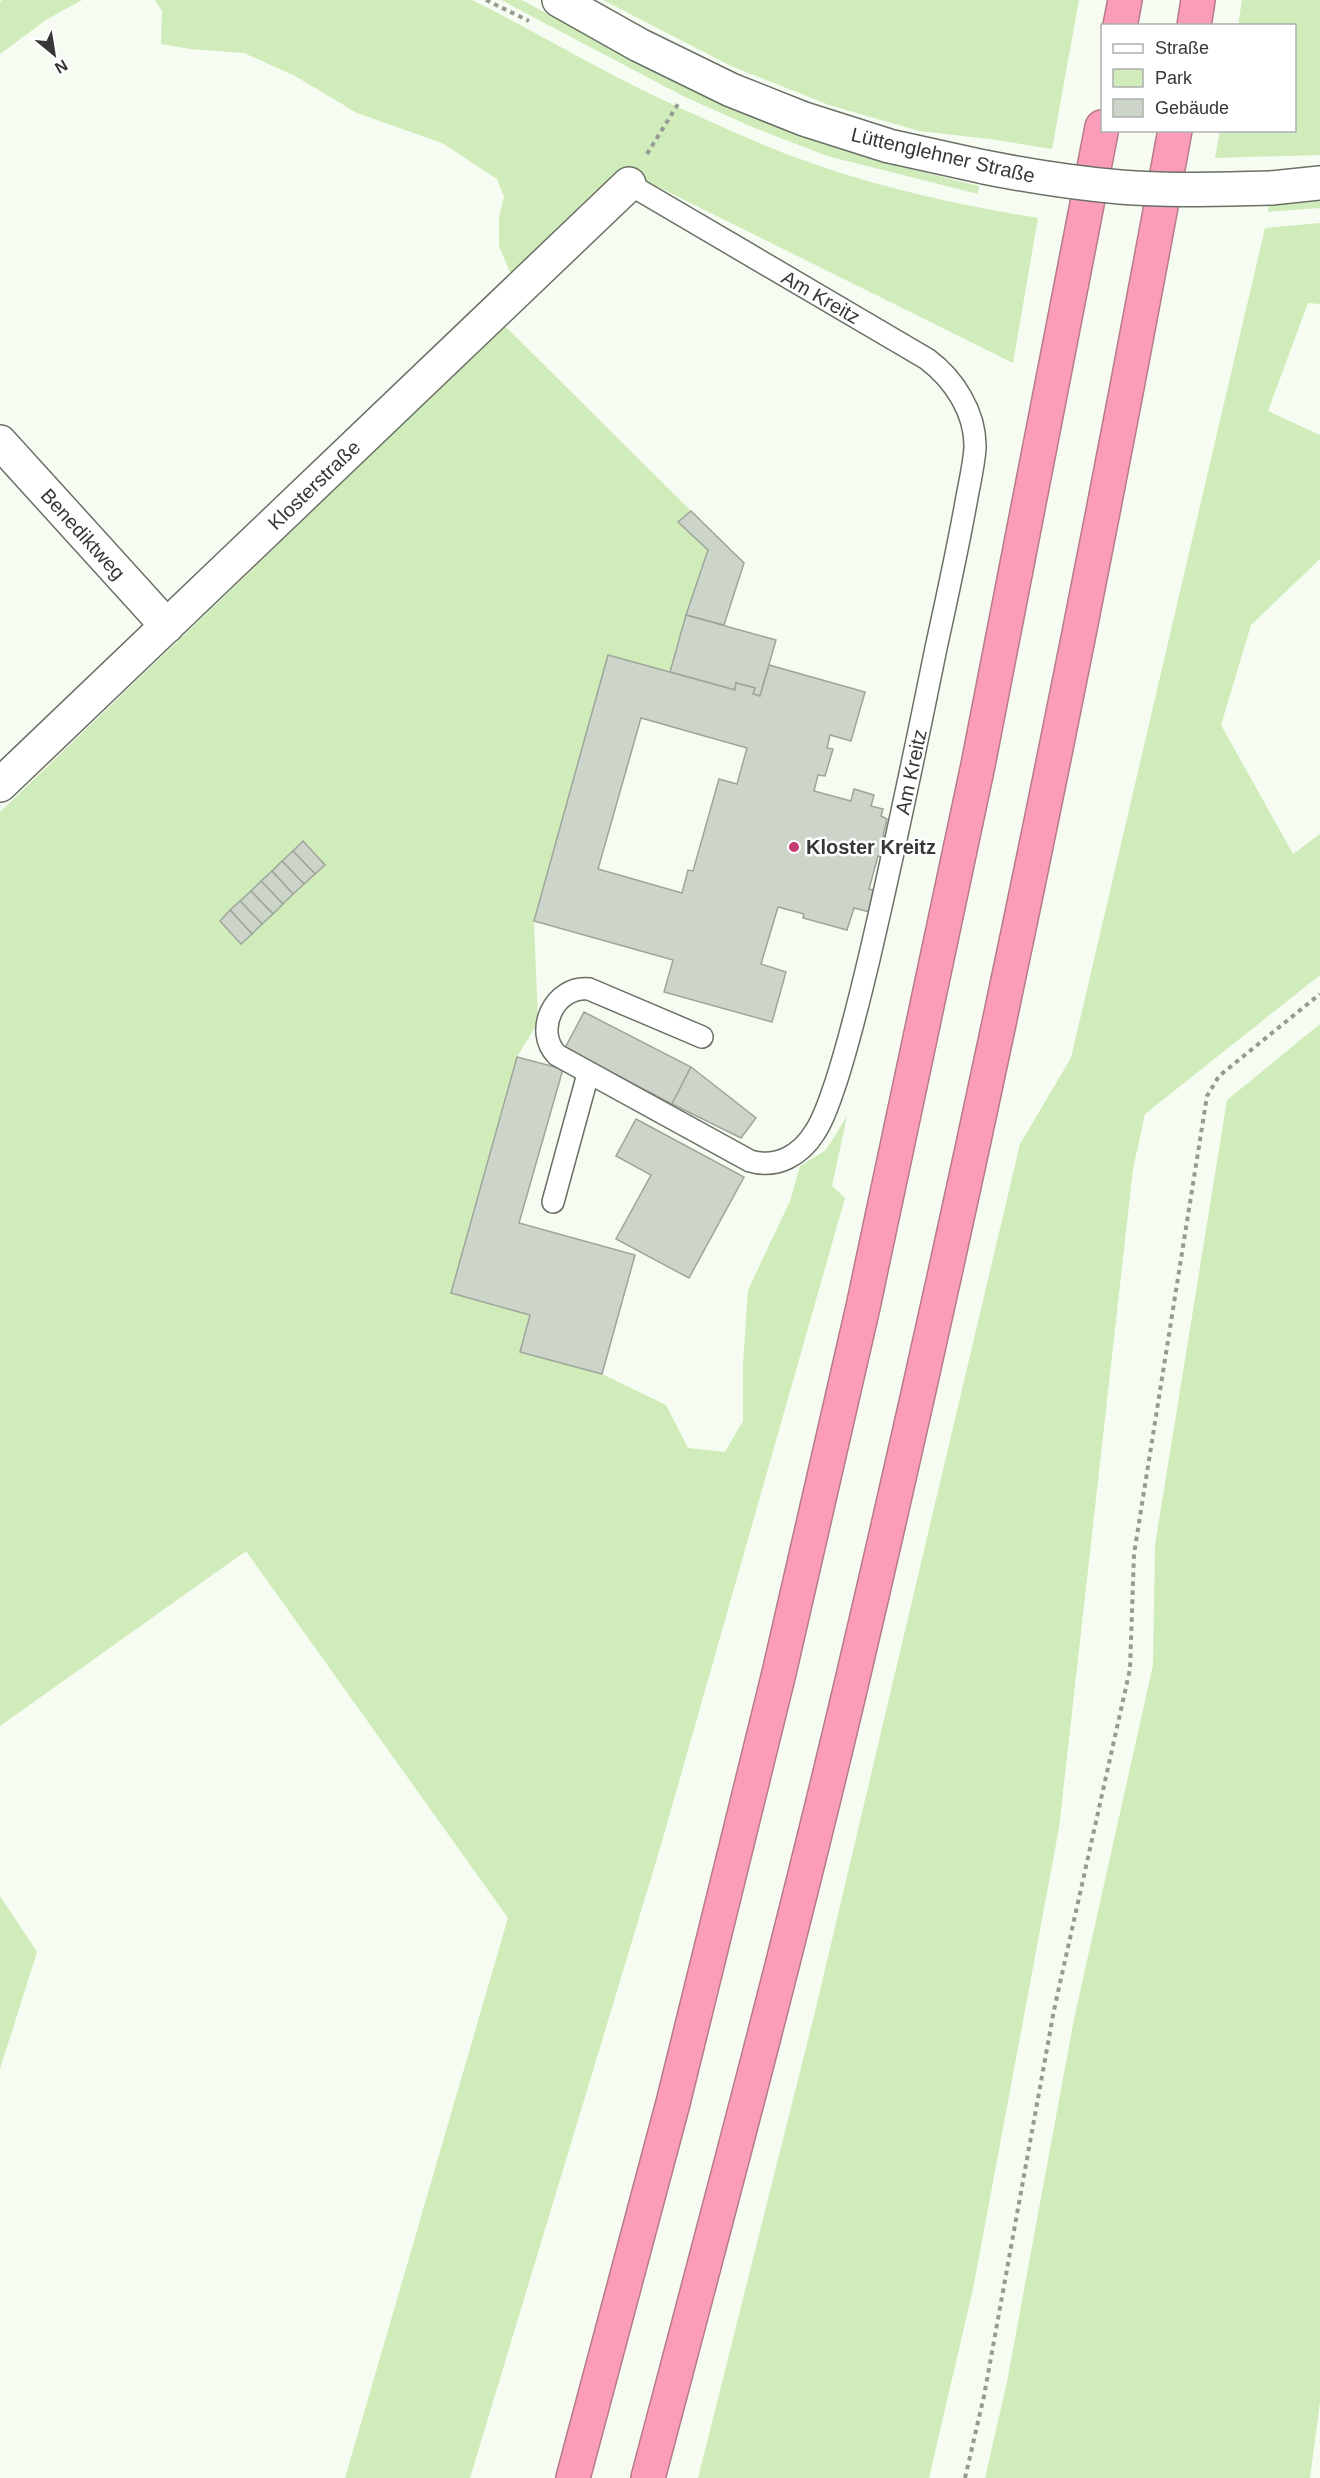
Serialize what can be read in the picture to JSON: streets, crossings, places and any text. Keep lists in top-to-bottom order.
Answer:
{
  "streets": {
    "street": ["Lüttenglehner Straße", "Klosterstraße", "Benediktweg"],
    "lane": ["Am Kreitz"]
  },
  "crossings": [
    ["Am Kreitz", "Klosterstraße"],
    ["Klosterstraße", "Benediktweg"]
  ],
  "places": ["Kloster Kreitz"],
  "legend": ["Straße", "Park", "Gebäude"],
  "north": "bottom right"
}
